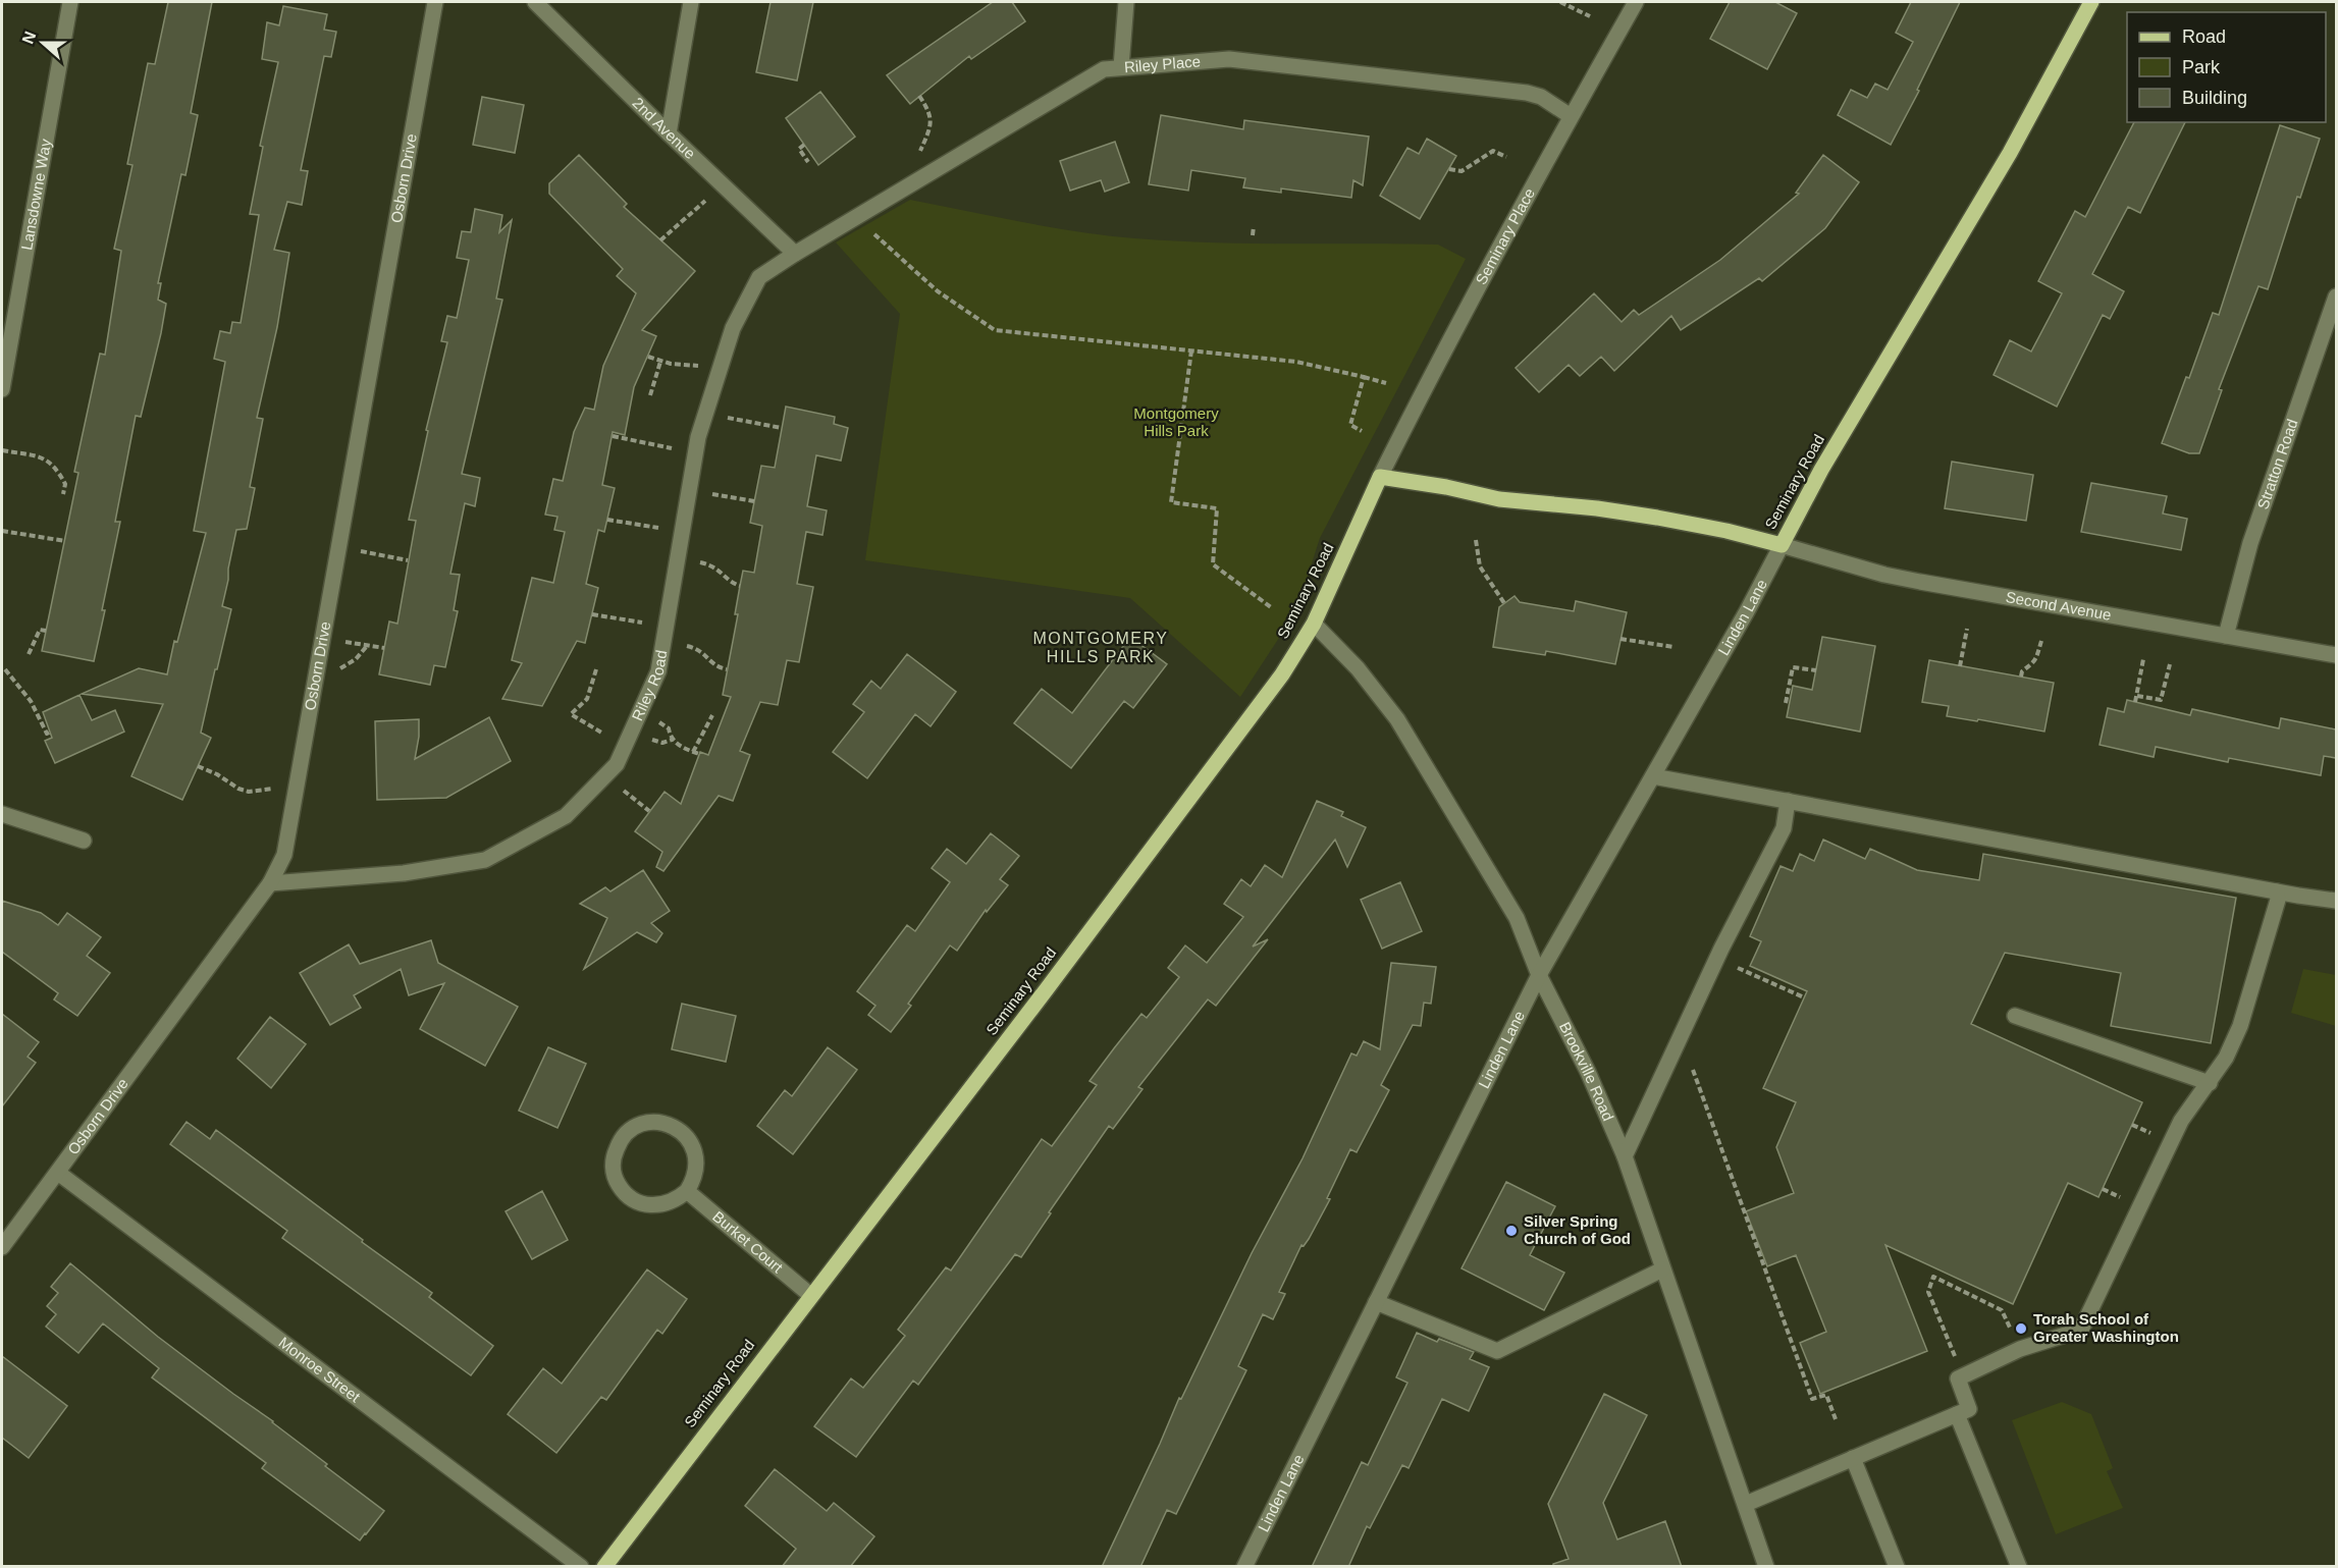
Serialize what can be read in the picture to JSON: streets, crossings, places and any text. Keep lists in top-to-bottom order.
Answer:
{
  "streets": {
    "main road": ["Seminary Road"],
    "street": [
      "Riley Place",
      "2nd Avenue",
      "Osborn Drive",
      "Lansdowne Way",
      "Seminary Place",
      "Stratton Road",
      "Second Avenue",
      "Linden Lane",
      "Riley Road",
      "Brookville Road",
      "Burket Court",
      "Monroe Street"
    ]
  },
  "crossings": [
    ["Riley Place", "2nd Avenue"],
    ["Riley Place", "Seminary Place"],
    ["Riley Place", "Riley Road"],
    ["2nd Avenue", "Riley Road"],
    ["Osborn Drive", "Riley Road"],
    ["Osborn Drive", "Monroe Street"],
    ["Seminary Place", "Seminary Road"],
    ["Stratton Road", "Second Avenue"],
    ["Seminary Road", "Second Avenue"],
    ["Seminary Road", "Linden Lane"],
    ["Seminary Road", "Brookville Road"],
    ["Seminary Road", "Burket Court"],
    ["Second Avenue", "Linden Lane"],
    ["Linden Lane", "Brookville Road"]
  ],
  "districts": ["MONTGOMERY HILLS PARK"],
  "parks": ["Montgomery Hills Park"],
  "places": ["Silver Spring Church of God", "Torah School of Greater Washington"],
  "legend": ["Road", "Park", "Building"],
  "north": "left"
}
